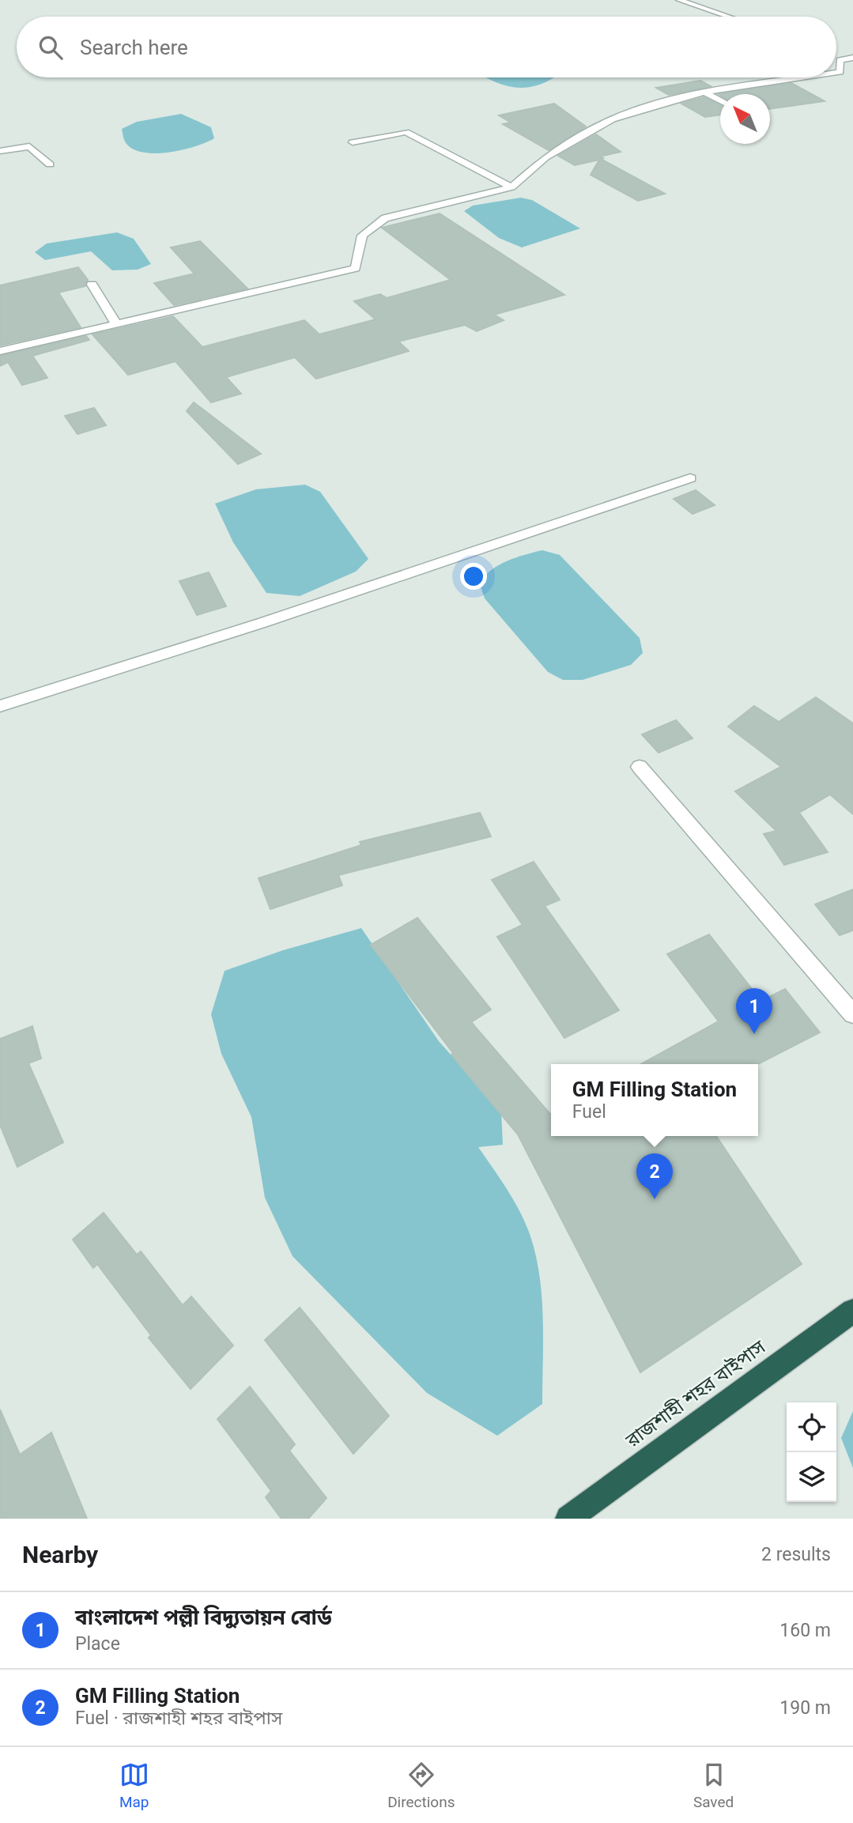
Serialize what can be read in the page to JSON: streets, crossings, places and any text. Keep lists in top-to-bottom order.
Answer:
{
  "streets": {
    "highway": ["রাজশাহী শহর বাইপাস"]
  },
  "north": "top left",
  "page": {
    "search": "Search here",
    "pins": ["1", "2"],
    "popup": ["GM Filling Station", "Fuel"],
    "heading": ["Nearby", "2 results"],
    "list": [
      {
        "mark": "1",
        "name": "বাংলাদেশ পল্লী বিদ্যুতায়ন বোর্ড",
        "note": "Place",
        "value": "160 m"
      },
      {
        "mark": "2",
        "name": "GM Filling Station",
        "note": "Fuel · রাজশাহী শহর বাইপাস",
        "value": "190 m"
      }
    ],
    "nav": ["Map", "Directions", "Saved"]
  }
}
